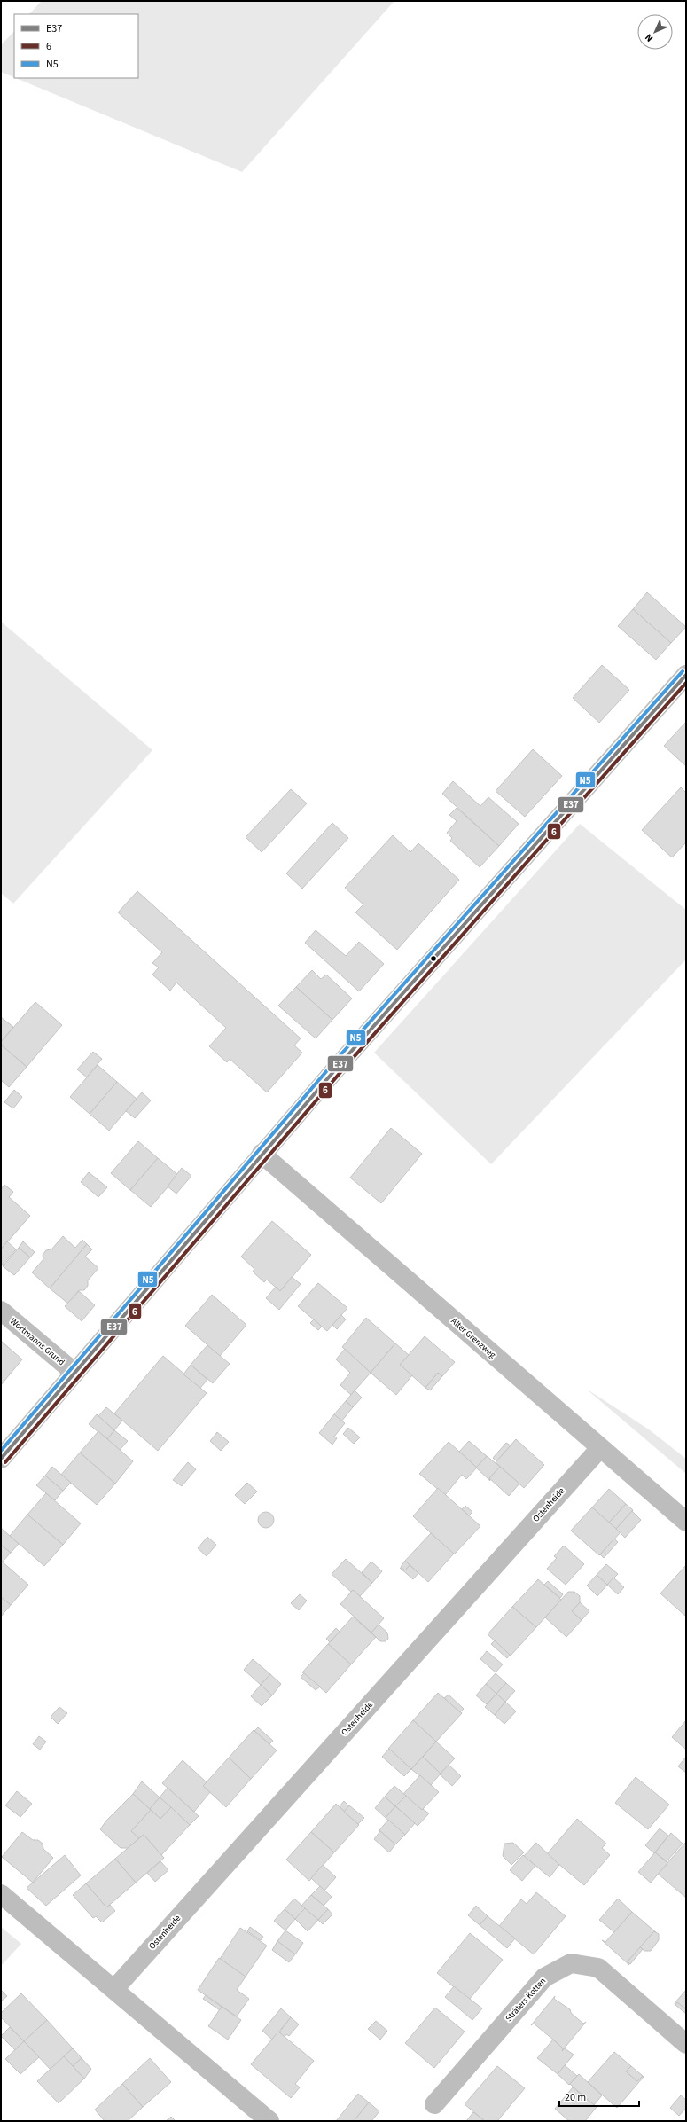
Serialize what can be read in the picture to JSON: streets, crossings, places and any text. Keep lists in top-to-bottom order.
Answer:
{
  "streets": {
    "street": [
      "Alter Grenzweg",
      "Wortmanns Grund",
      "Ostenheide",
      "Sträters Kotten"
    ]
  },
  "crossings": [
    ["Alter Grenzweg", "Ostenheide"]
  ],
  "lines": ["transit line N5", "transit line E37", "transit line 6"],
  "legend": ["E37", "6", "N5"],
  "scale_bar": "20 m",
  "north": "bottom left"
}
